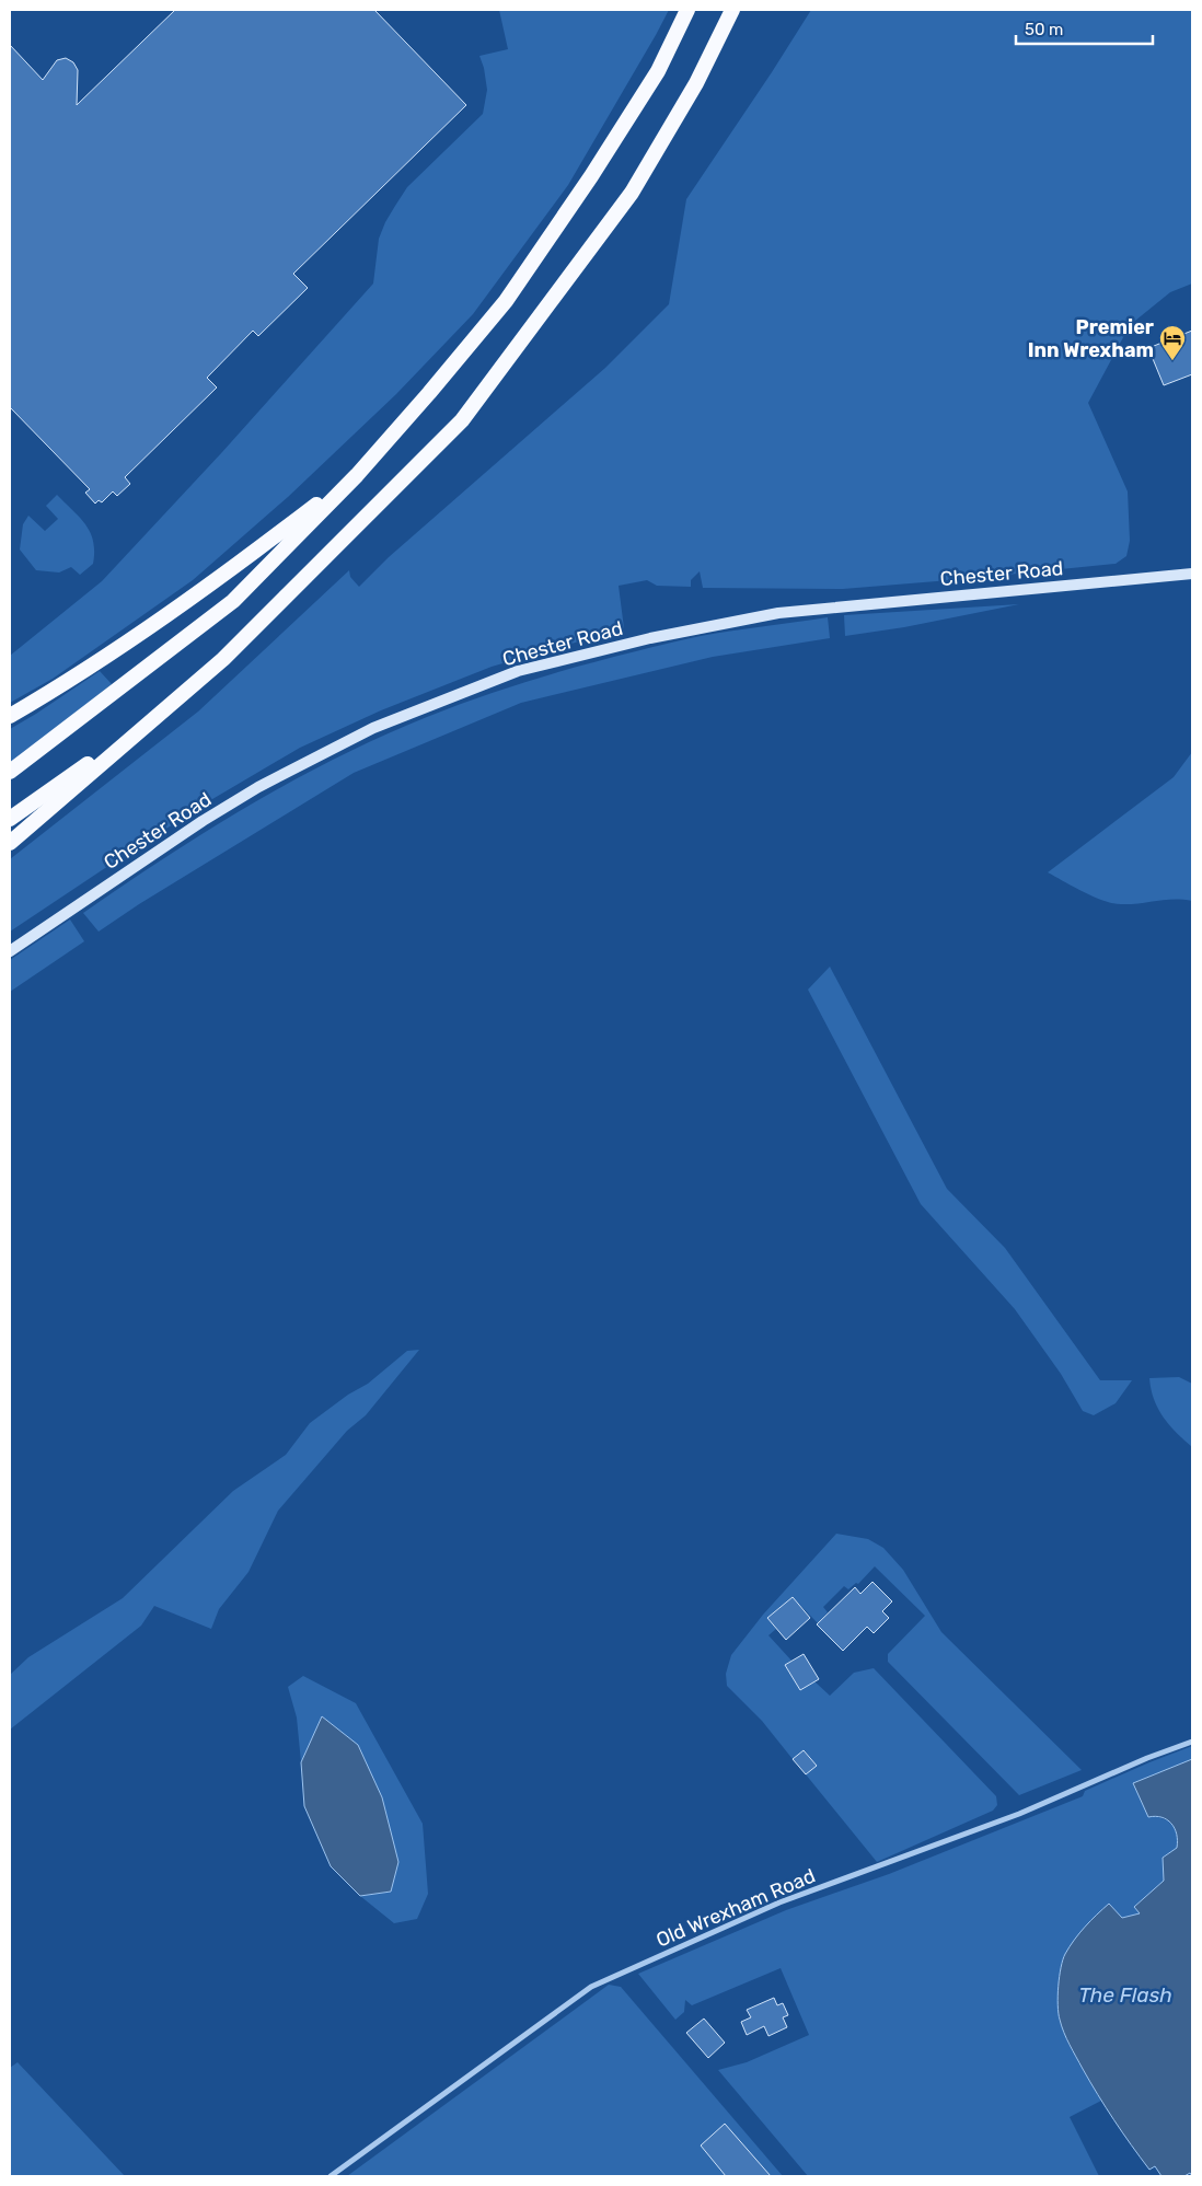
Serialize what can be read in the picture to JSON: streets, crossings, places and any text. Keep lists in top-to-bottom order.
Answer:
{
  "streets": {
    "main road": ["Chester Road"],
    "street": ["Old Wrexham Road"]
  },
  "water": ["The Flash"],
  "places": {
    "hotel": ["Premier Inn Wrexham"]
  },
  "scale_bar": "50 m"
}
